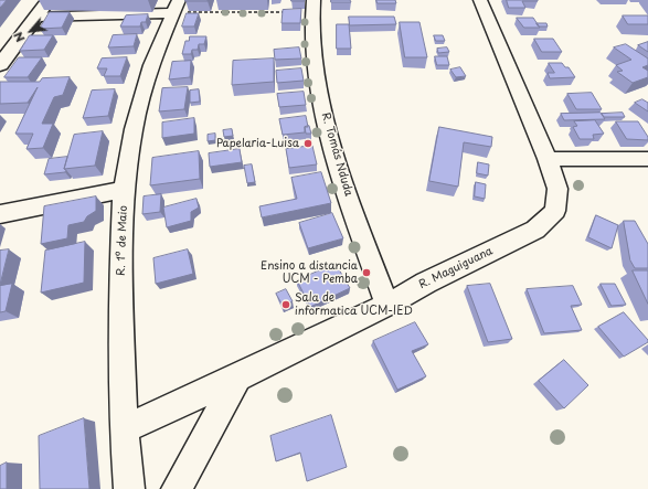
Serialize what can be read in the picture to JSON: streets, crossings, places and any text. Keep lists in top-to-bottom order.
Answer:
{
  "streets": {
    "street": ["R. Tomás Nduda", "R. 1º de Maio", "R. Maguiguana"]
  },
  "crossings": [
    ["R. Tomás Nduda", "R. Maguiguana"],
    ["R. 1º de Maio", "R. Maguiguana"]
  ],
  "places": ["Papelaria-Luisa", "Ensino a distancia UCM - Pemba", "Sala de informatica UCM-IED"],
  "north": "bottom left"
}
